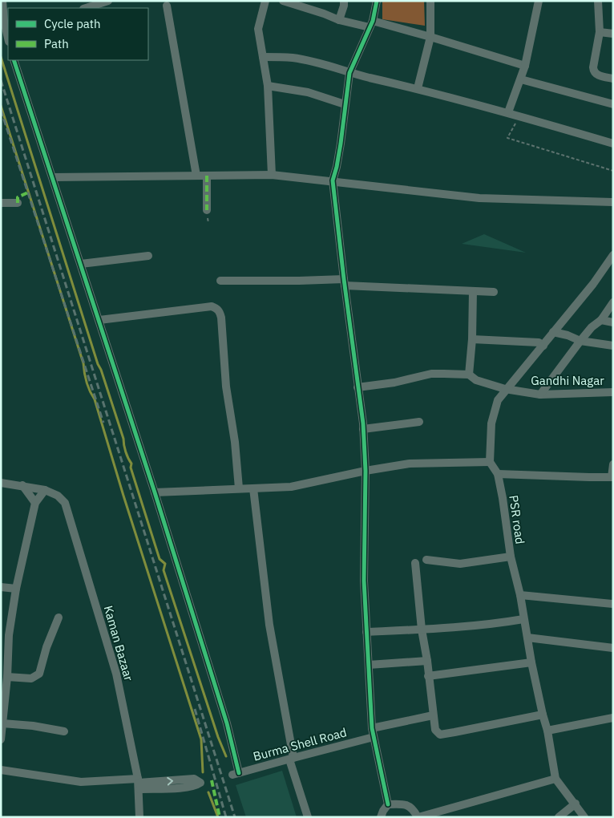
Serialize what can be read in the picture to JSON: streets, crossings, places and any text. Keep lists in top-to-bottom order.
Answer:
{
  "streets": {
    "street": [
      "Gandhi Nagar",
      "PSR road",
      "Kaman Bazaar",
      "Burma Shell Road"
    ]
  },
  "legend": ["Cycle path", "Path"]
}
